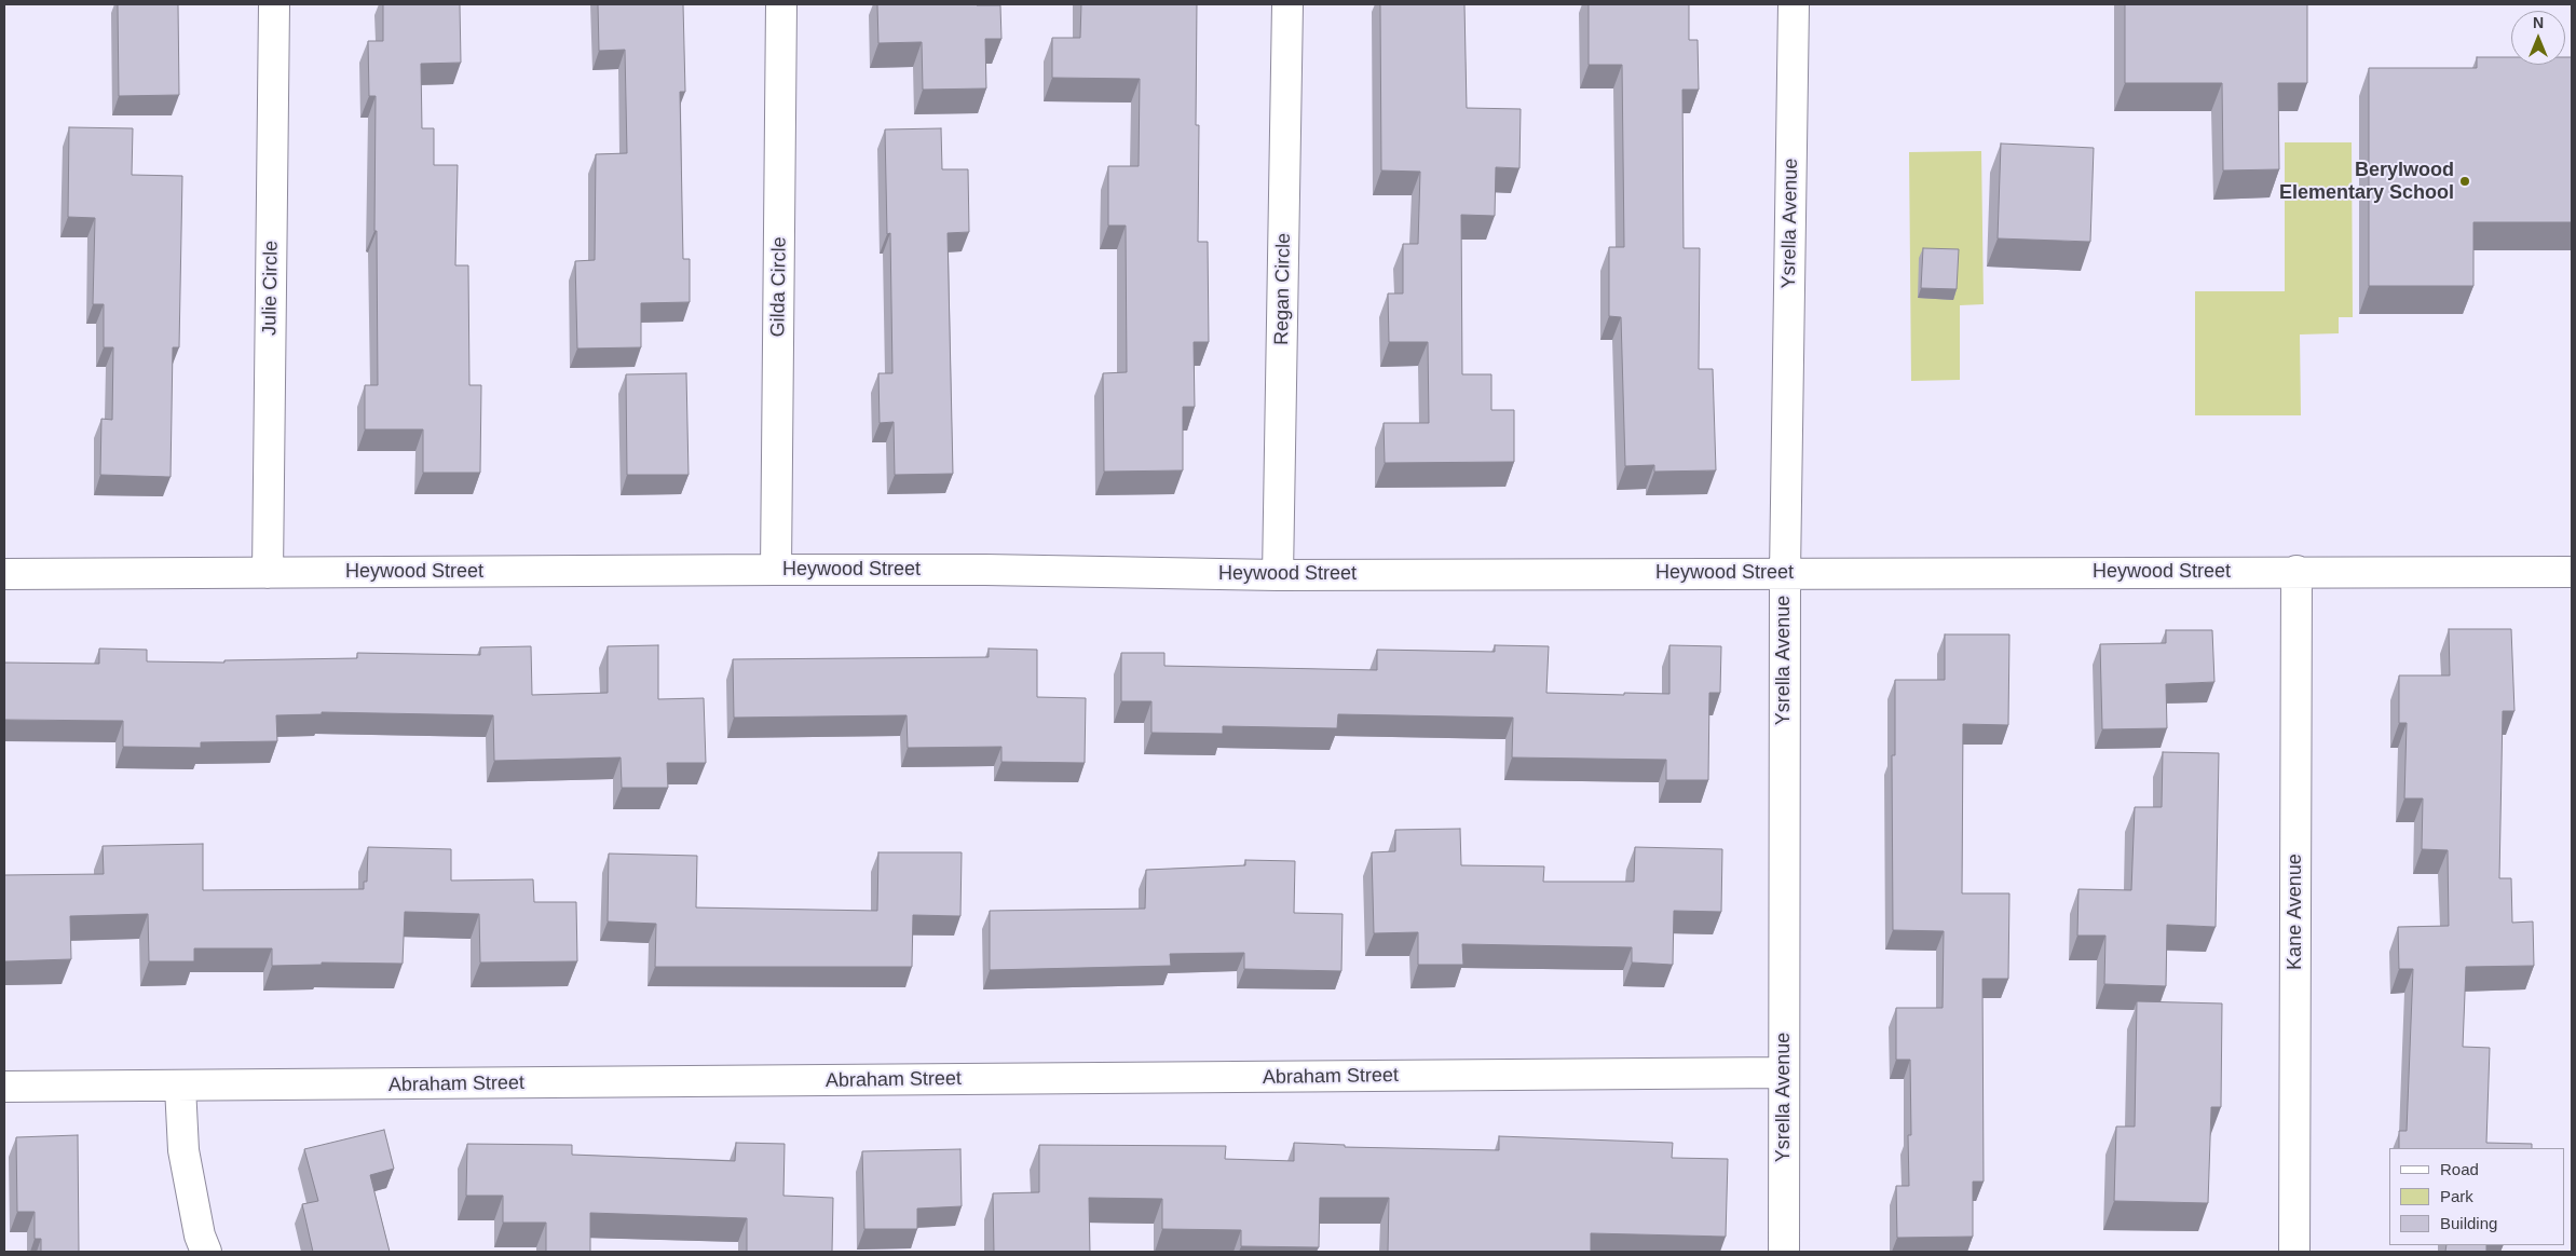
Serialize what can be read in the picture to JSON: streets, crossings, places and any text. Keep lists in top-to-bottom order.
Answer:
{
  "streets": {
    "street": [
      "Ysrella Avenue",
      "Gilda Circle",
      "Julie Circle",
      "Regan Circle",
      "Heywood Street",
      "Kane Avenue",
      "Abraham Street"
    ]
  },
  "crossings": [
    ["Ysrella Avenue", "Heywood Street"],
    ["Ysrella Avenue", "Abraham Street"],
    ["Gilda Circle", "Heywood Street"],
    ["Julie Circle", "Heywood Street"],
    ["Regan Circle", "Heywood Street"],
    ["Heywood Street", "Kane Avenue"]
  ],
  "places": ["Berylwood Elementary School"],
  "legend": ["Road", "Park", "Building"],
  "north": "top"
}
